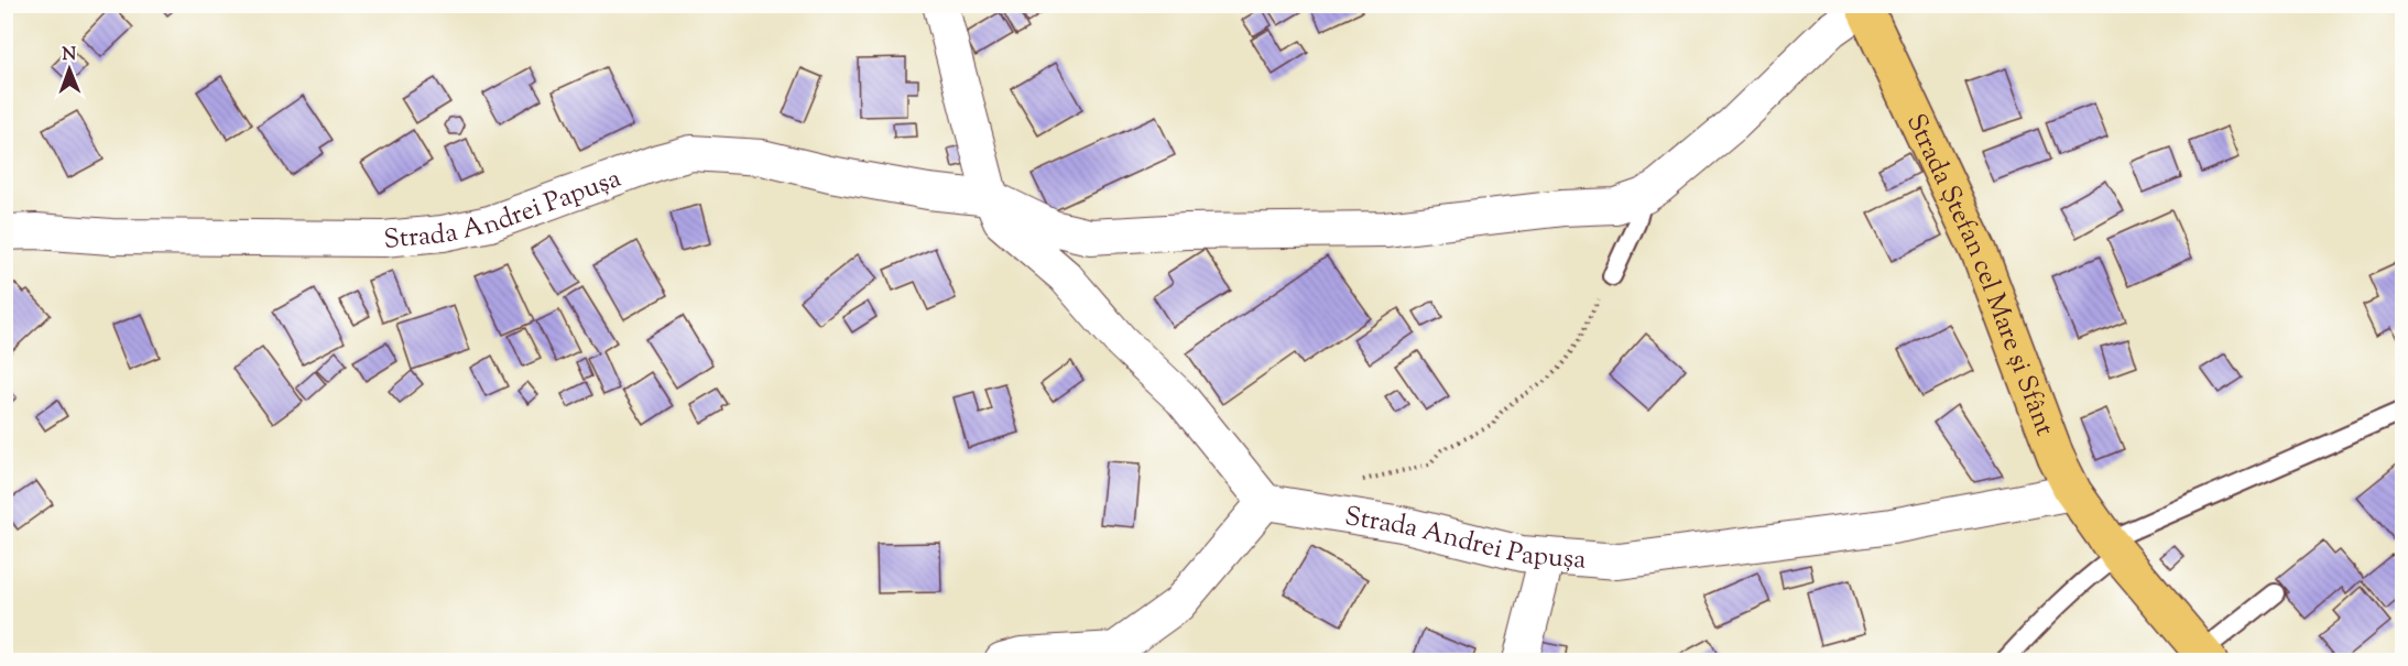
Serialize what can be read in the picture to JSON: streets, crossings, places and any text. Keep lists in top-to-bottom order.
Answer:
{
  "streets": {
    "main road": ["Strada Ștefan cel Mare și Sfânt"],
    "street": ["Strada Andrei Papușa"]
  },
  "crossings": [
    ["Strada Andrei Papușa", "Strada Ștefan cel Mare și Sfânt"]
  ],
  "north": "top"
}
